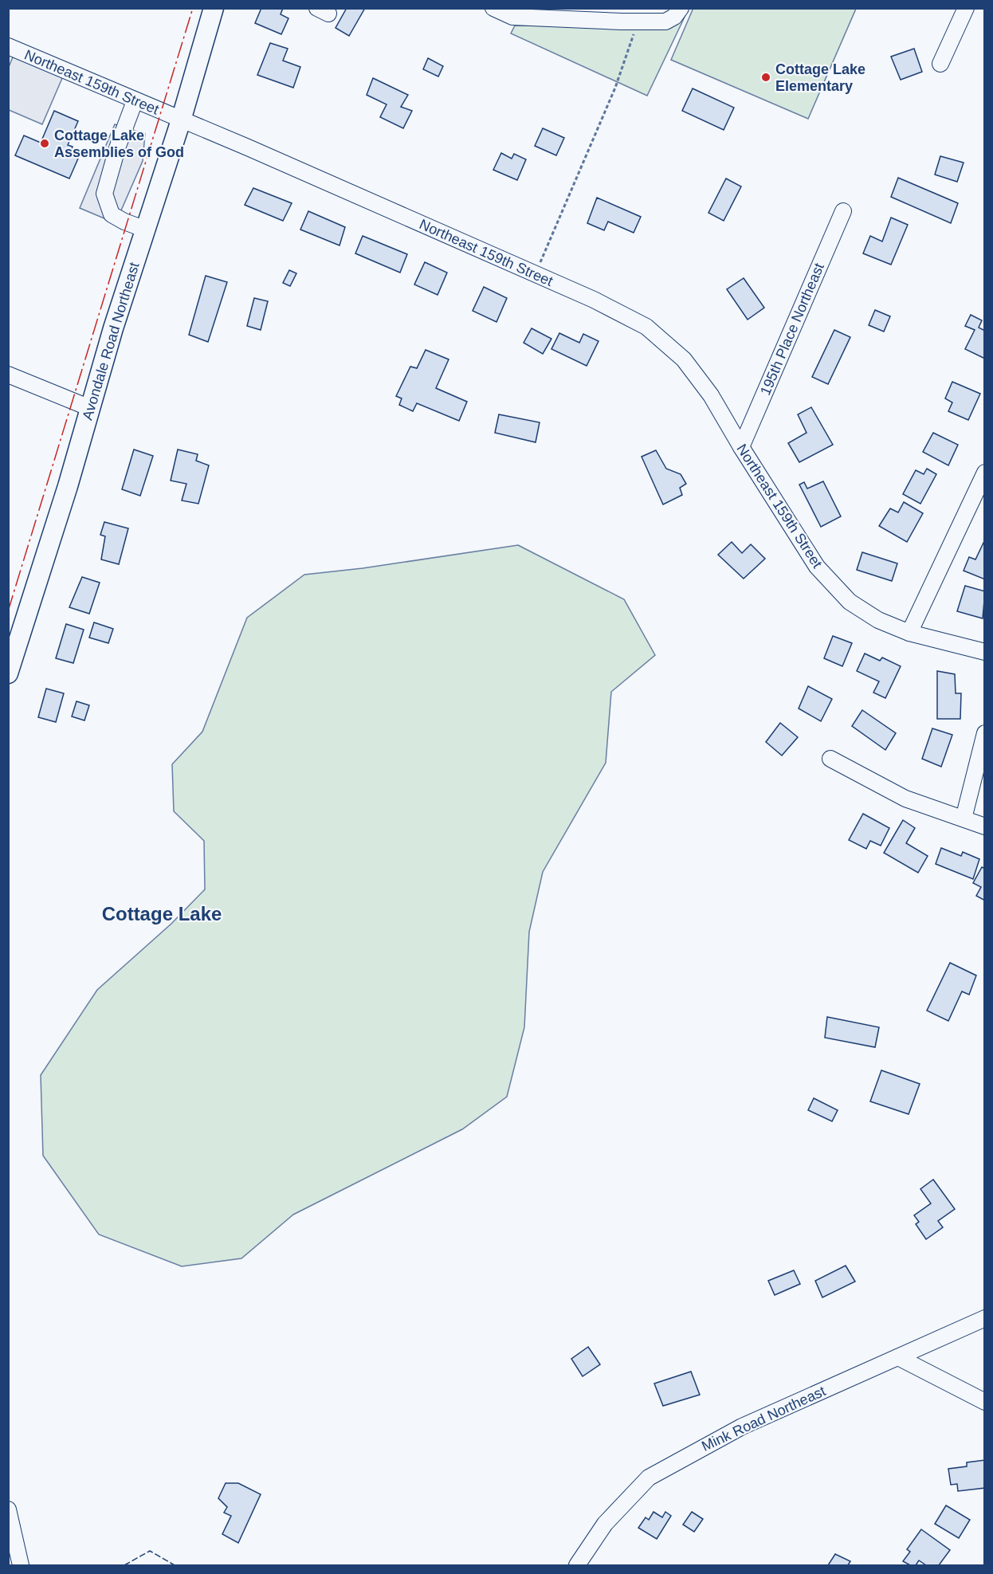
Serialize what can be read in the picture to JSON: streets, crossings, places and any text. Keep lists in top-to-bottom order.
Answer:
{
  "streets": {
    "main road": ["Avondale Road Northeast"],
    "street": ["Northeast 159th Street", "195th Place Northeast", "Mink Road Northeast"]
  },
  "crossings": [
    ["Northeast 159th Street", "195th Place Northeast"],
    ["Northeast 159th Street", "Avondale Road Northeast"]
  ],
  "districts": ["Cottage Lake"],
  "places": ["Cottage Lake Elementary", "Cottage Lake Assemblies of God"]
}
